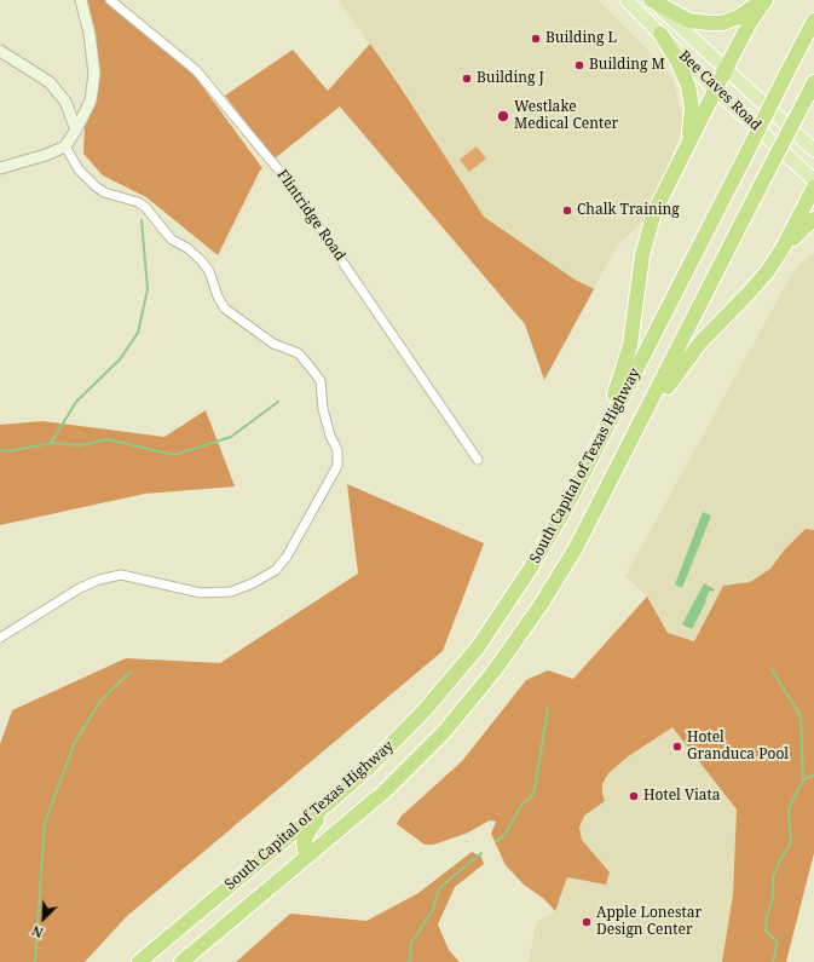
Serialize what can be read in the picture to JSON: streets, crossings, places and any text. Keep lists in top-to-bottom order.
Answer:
{
  "streets": {
    "highway": ["South Capital of Texas Highway"],
    "main road": ["Bee Caves Road"],
    "street": ["Flintridge Road"]
  },
  "places": [
    "Building L",
    "Building M",
    "Building J",
    "Westlake Medical Center",
    "Chalk Training",
    "Hotel Granduca Pool",
    "Hotel Viata",
    "Apple Lonestar Design Center"
  ],
  "north": "bottom left"
}
